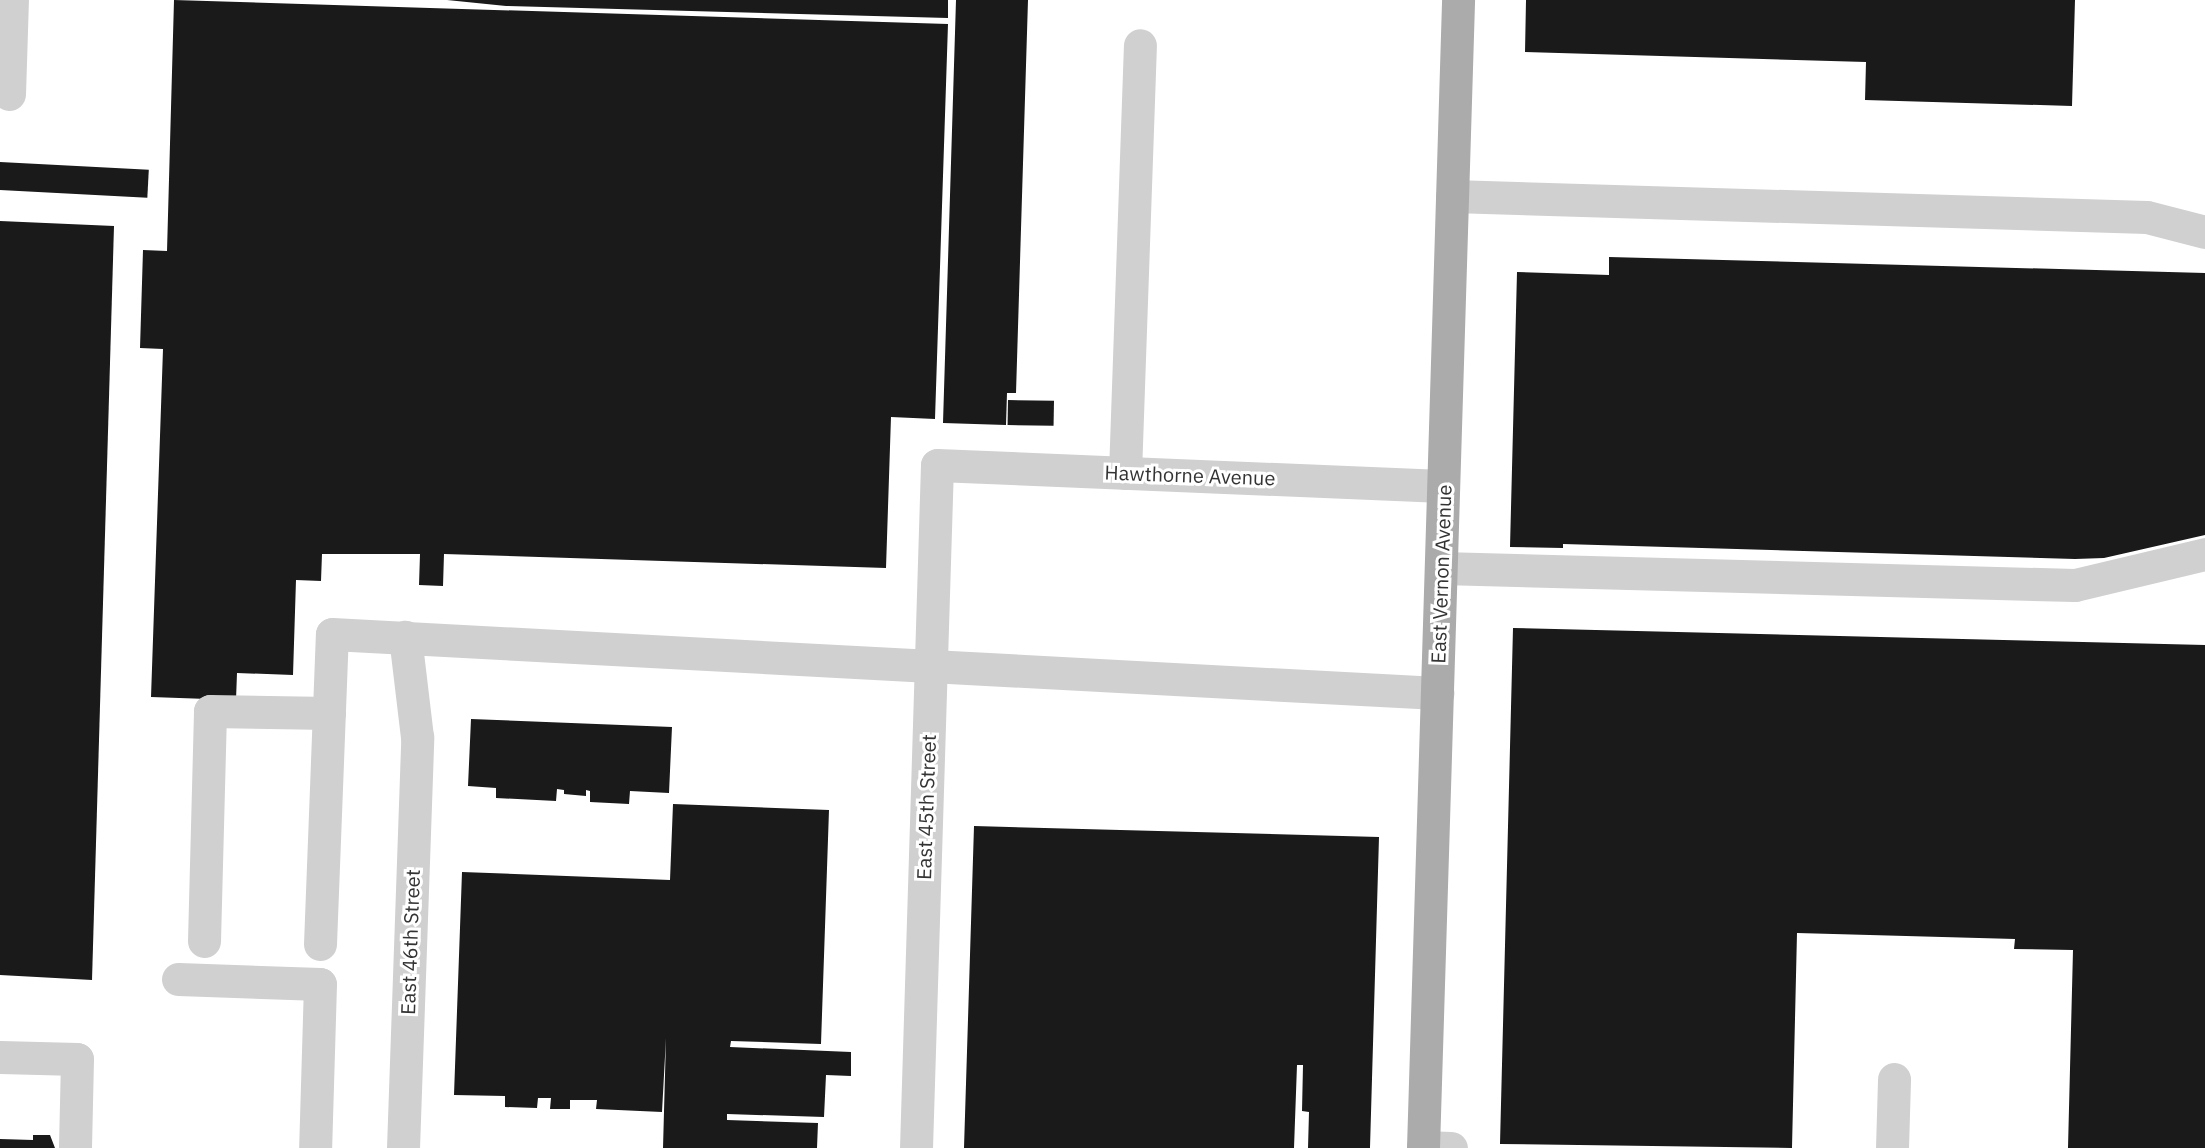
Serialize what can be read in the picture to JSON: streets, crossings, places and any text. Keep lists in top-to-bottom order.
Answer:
{
  "streets": {
    "main road": ["East Vernon Avenue"],
    "street": ["Hawthorne Avenue", "East 45th Street", "East 46th Street"]
  },
  "crossings": [
    ["Hawthorne Avenue", "East Vernon Avenue"],
    ["Hawthorne Avenue", "East 45th Street"]
  ]
}
